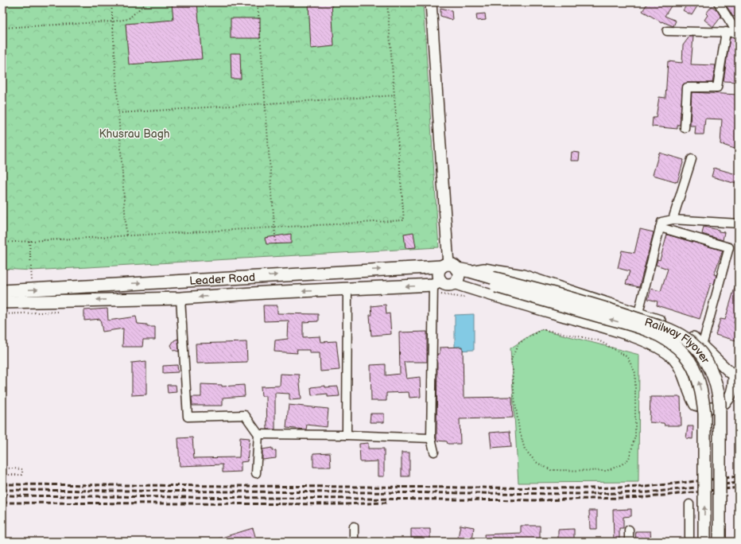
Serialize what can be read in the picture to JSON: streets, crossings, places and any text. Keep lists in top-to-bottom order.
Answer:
{
  "streets": {
    "main road": ["Leader Road", "Railway Flyover"]
  },
  "crossings": [
    ["Leader Road", "Railway Flyover"]
  ],
  "one_way": ["Railway Flyover"],
  "parks": ["Khusrau Bagh"]
}
